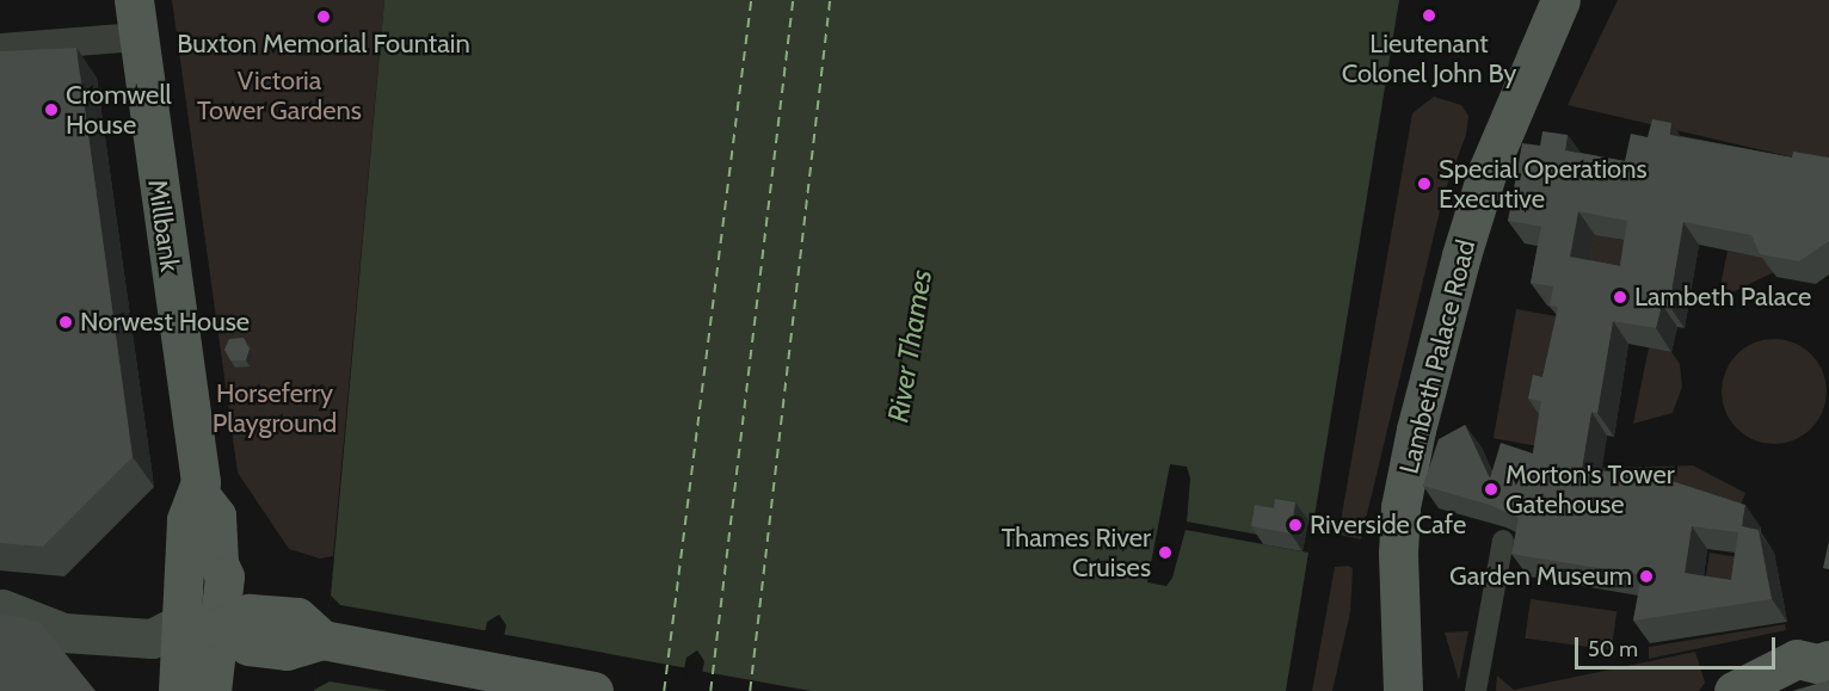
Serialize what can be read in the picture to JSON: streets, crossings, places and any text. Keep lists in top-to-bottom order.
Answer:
{
  "streets": {
    "main road": ["Millbank", "Lambeth Palace Road"]
  },
  "water": ["River Thames"],
  "parks": ["Victoria Tower Gardens", "Horseferry Playground"],
  "places": [
    "Lieutenant Colonel John By",
    "Buxton Memorial Fountain",
    "Cromwell House",
    "Special Operations Executive",
    "Lambeth Palace",
    "Norwest House",
    "Morton's Tower Gatehouse",
    "Riverside Cafe",
    "Thames River Cruises",
    "Garden Museum"
  ],
  "scale_bar": "50 m"
}
